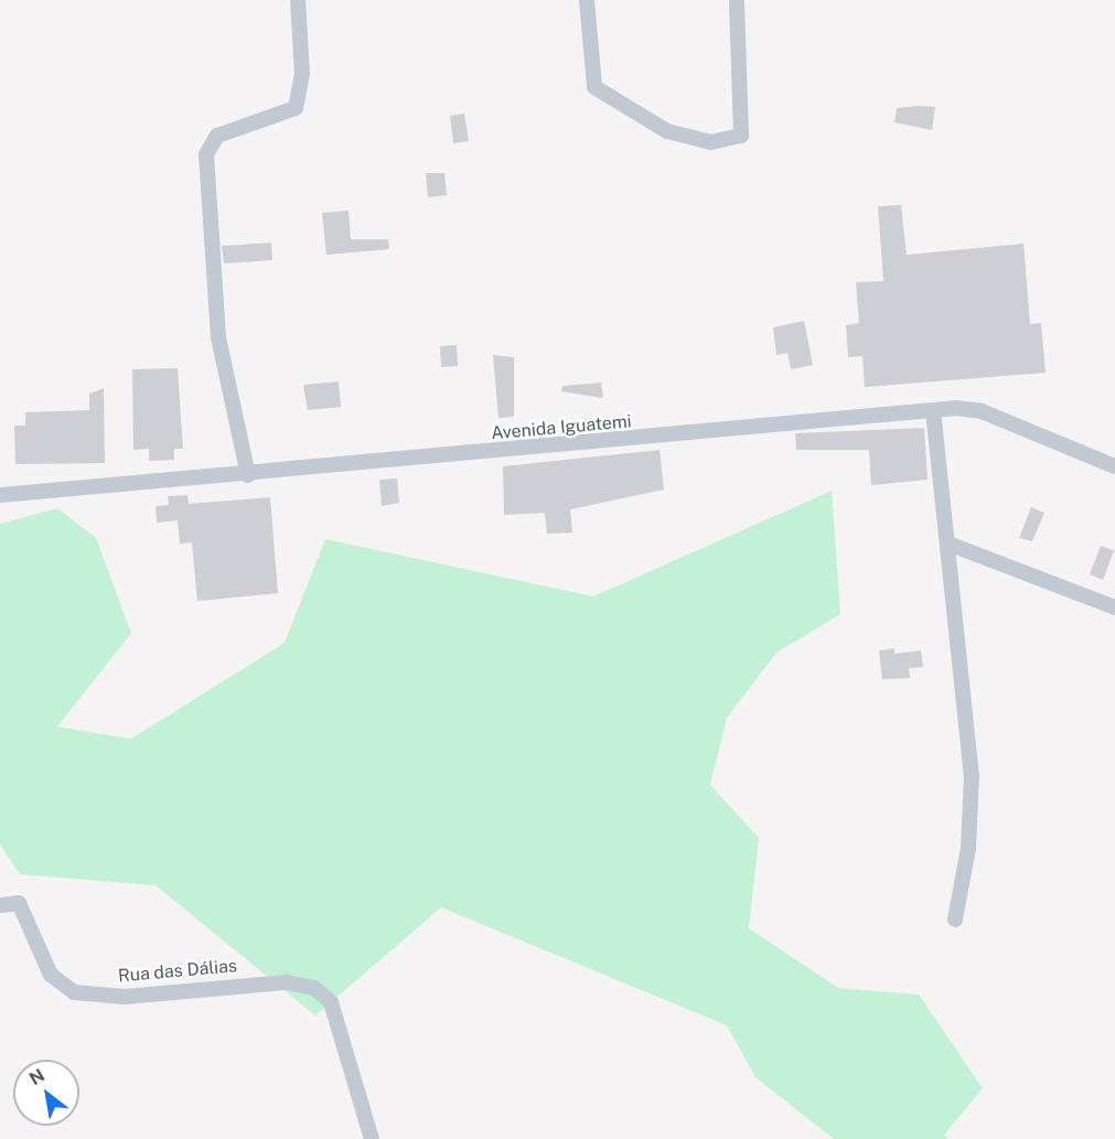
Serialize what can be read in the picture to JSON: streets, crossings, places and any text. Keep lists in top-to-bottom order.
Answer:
{
  "streets": {
    "street": ["Avenida Iguatemi", "Rua das Dálias"]
  },
  "north": "top left"
}
